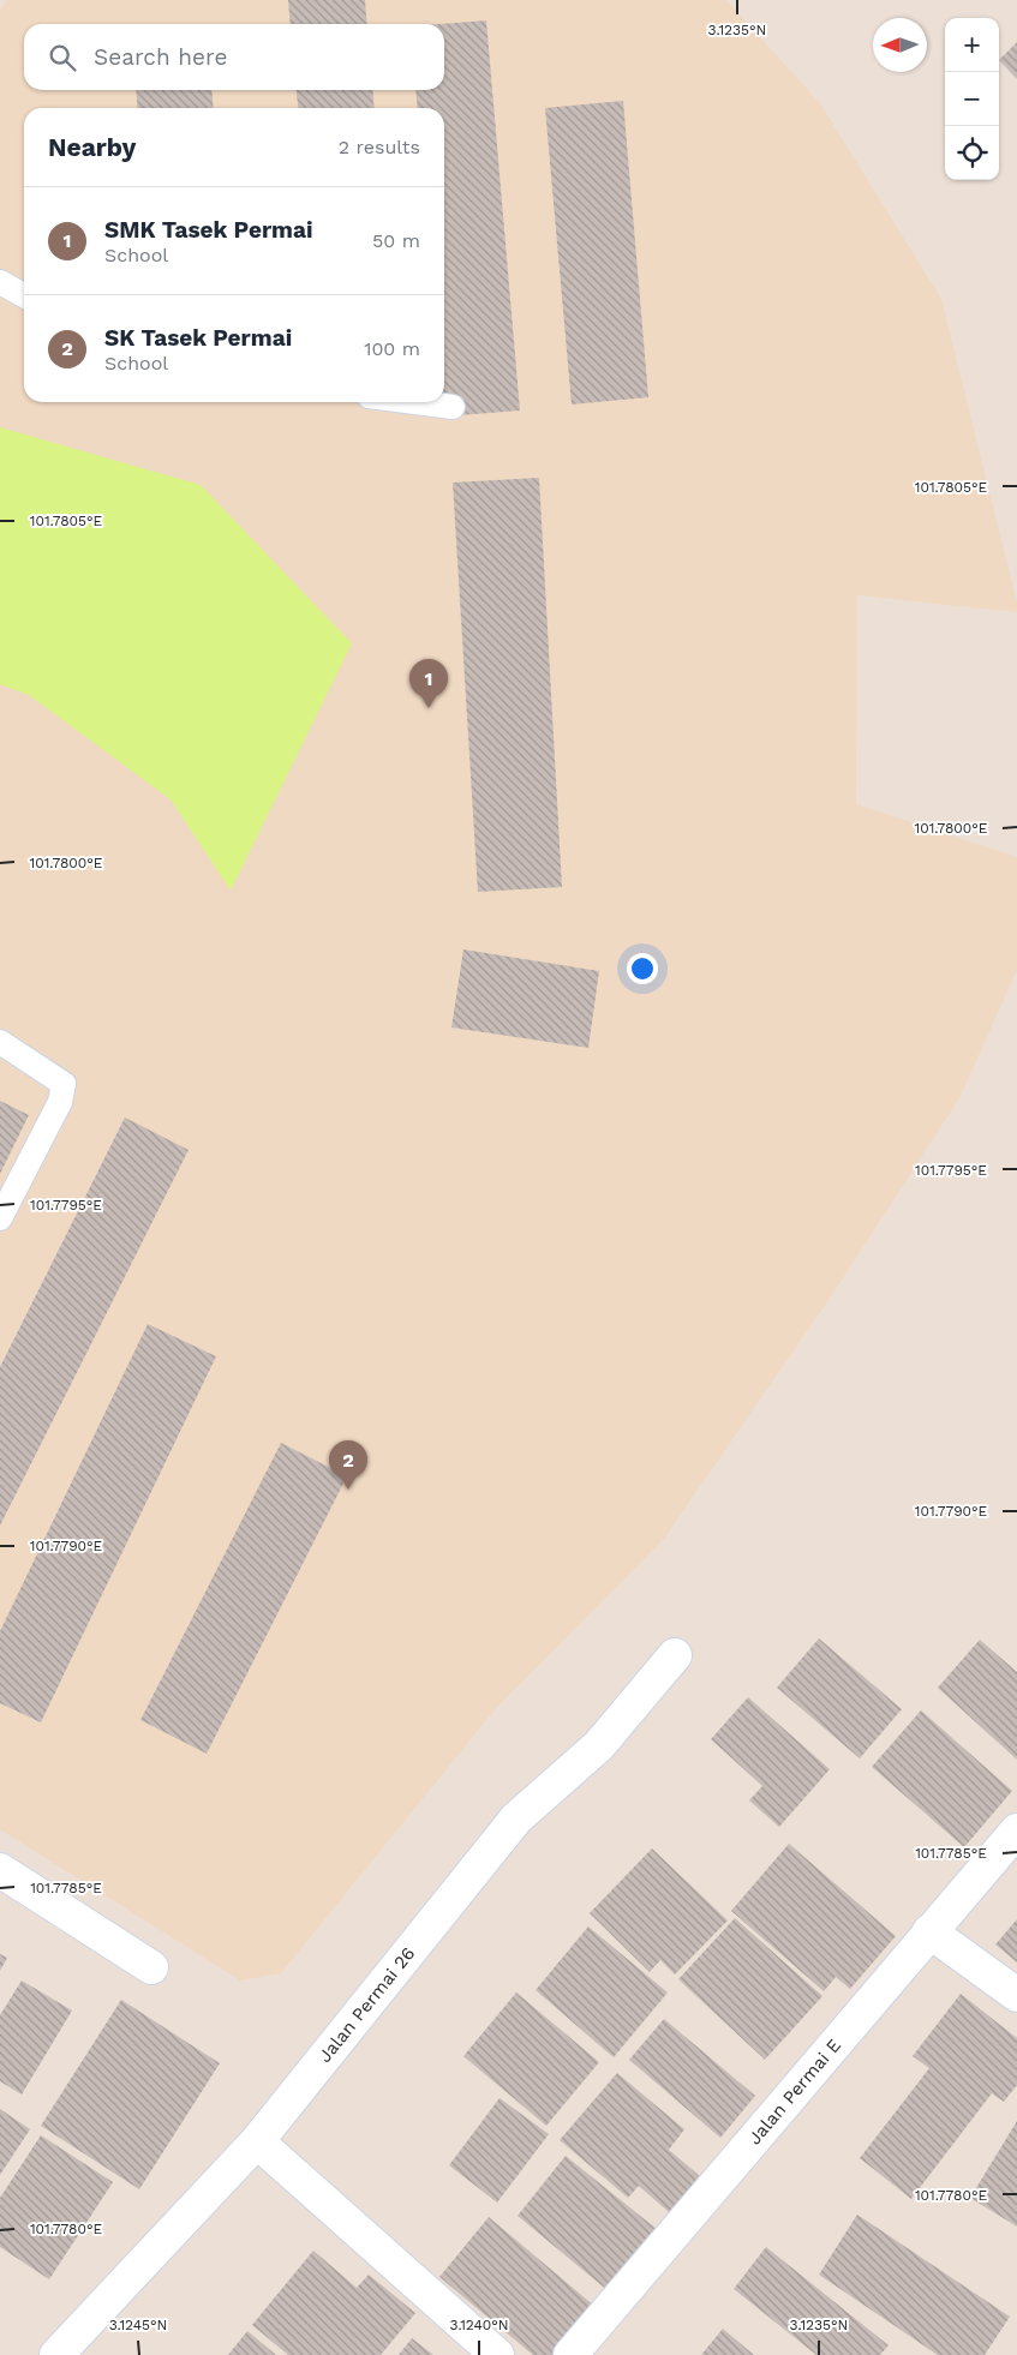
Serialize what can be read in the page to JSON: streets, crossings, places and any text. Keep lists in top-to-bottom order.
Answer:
{
  "streets": {
    "street": ["Jalan Permai 26", "Jalan Permai E"]
  },
  "north": "left",
  "page": {
    "map_buttons": ["+", "−"],
    "search": "Search here",
    "heading": ["Nearby", "2 results"],
    "list": [
      {
        "mark": "1",
        "name": "SMK Tasek Permai",
        "note": "School",
        "value": "50 m"
      },
      {
        "mark": "2",
        "name": "SK Tasek Permai",
        "note": "School",
        "value": "100 m"
      }
    ],
    "pins": ["1", "2"]
  },
  "coordinates": [
    "3.1235°N",
    "101.7805°E",
    "101.7800°E",
    "101.7795°E",
    "101.7790°E",
    "101.7785°E",
    "101.7780°E",
    "3.1245°N",
    "3.1240°N"
  ]
}
